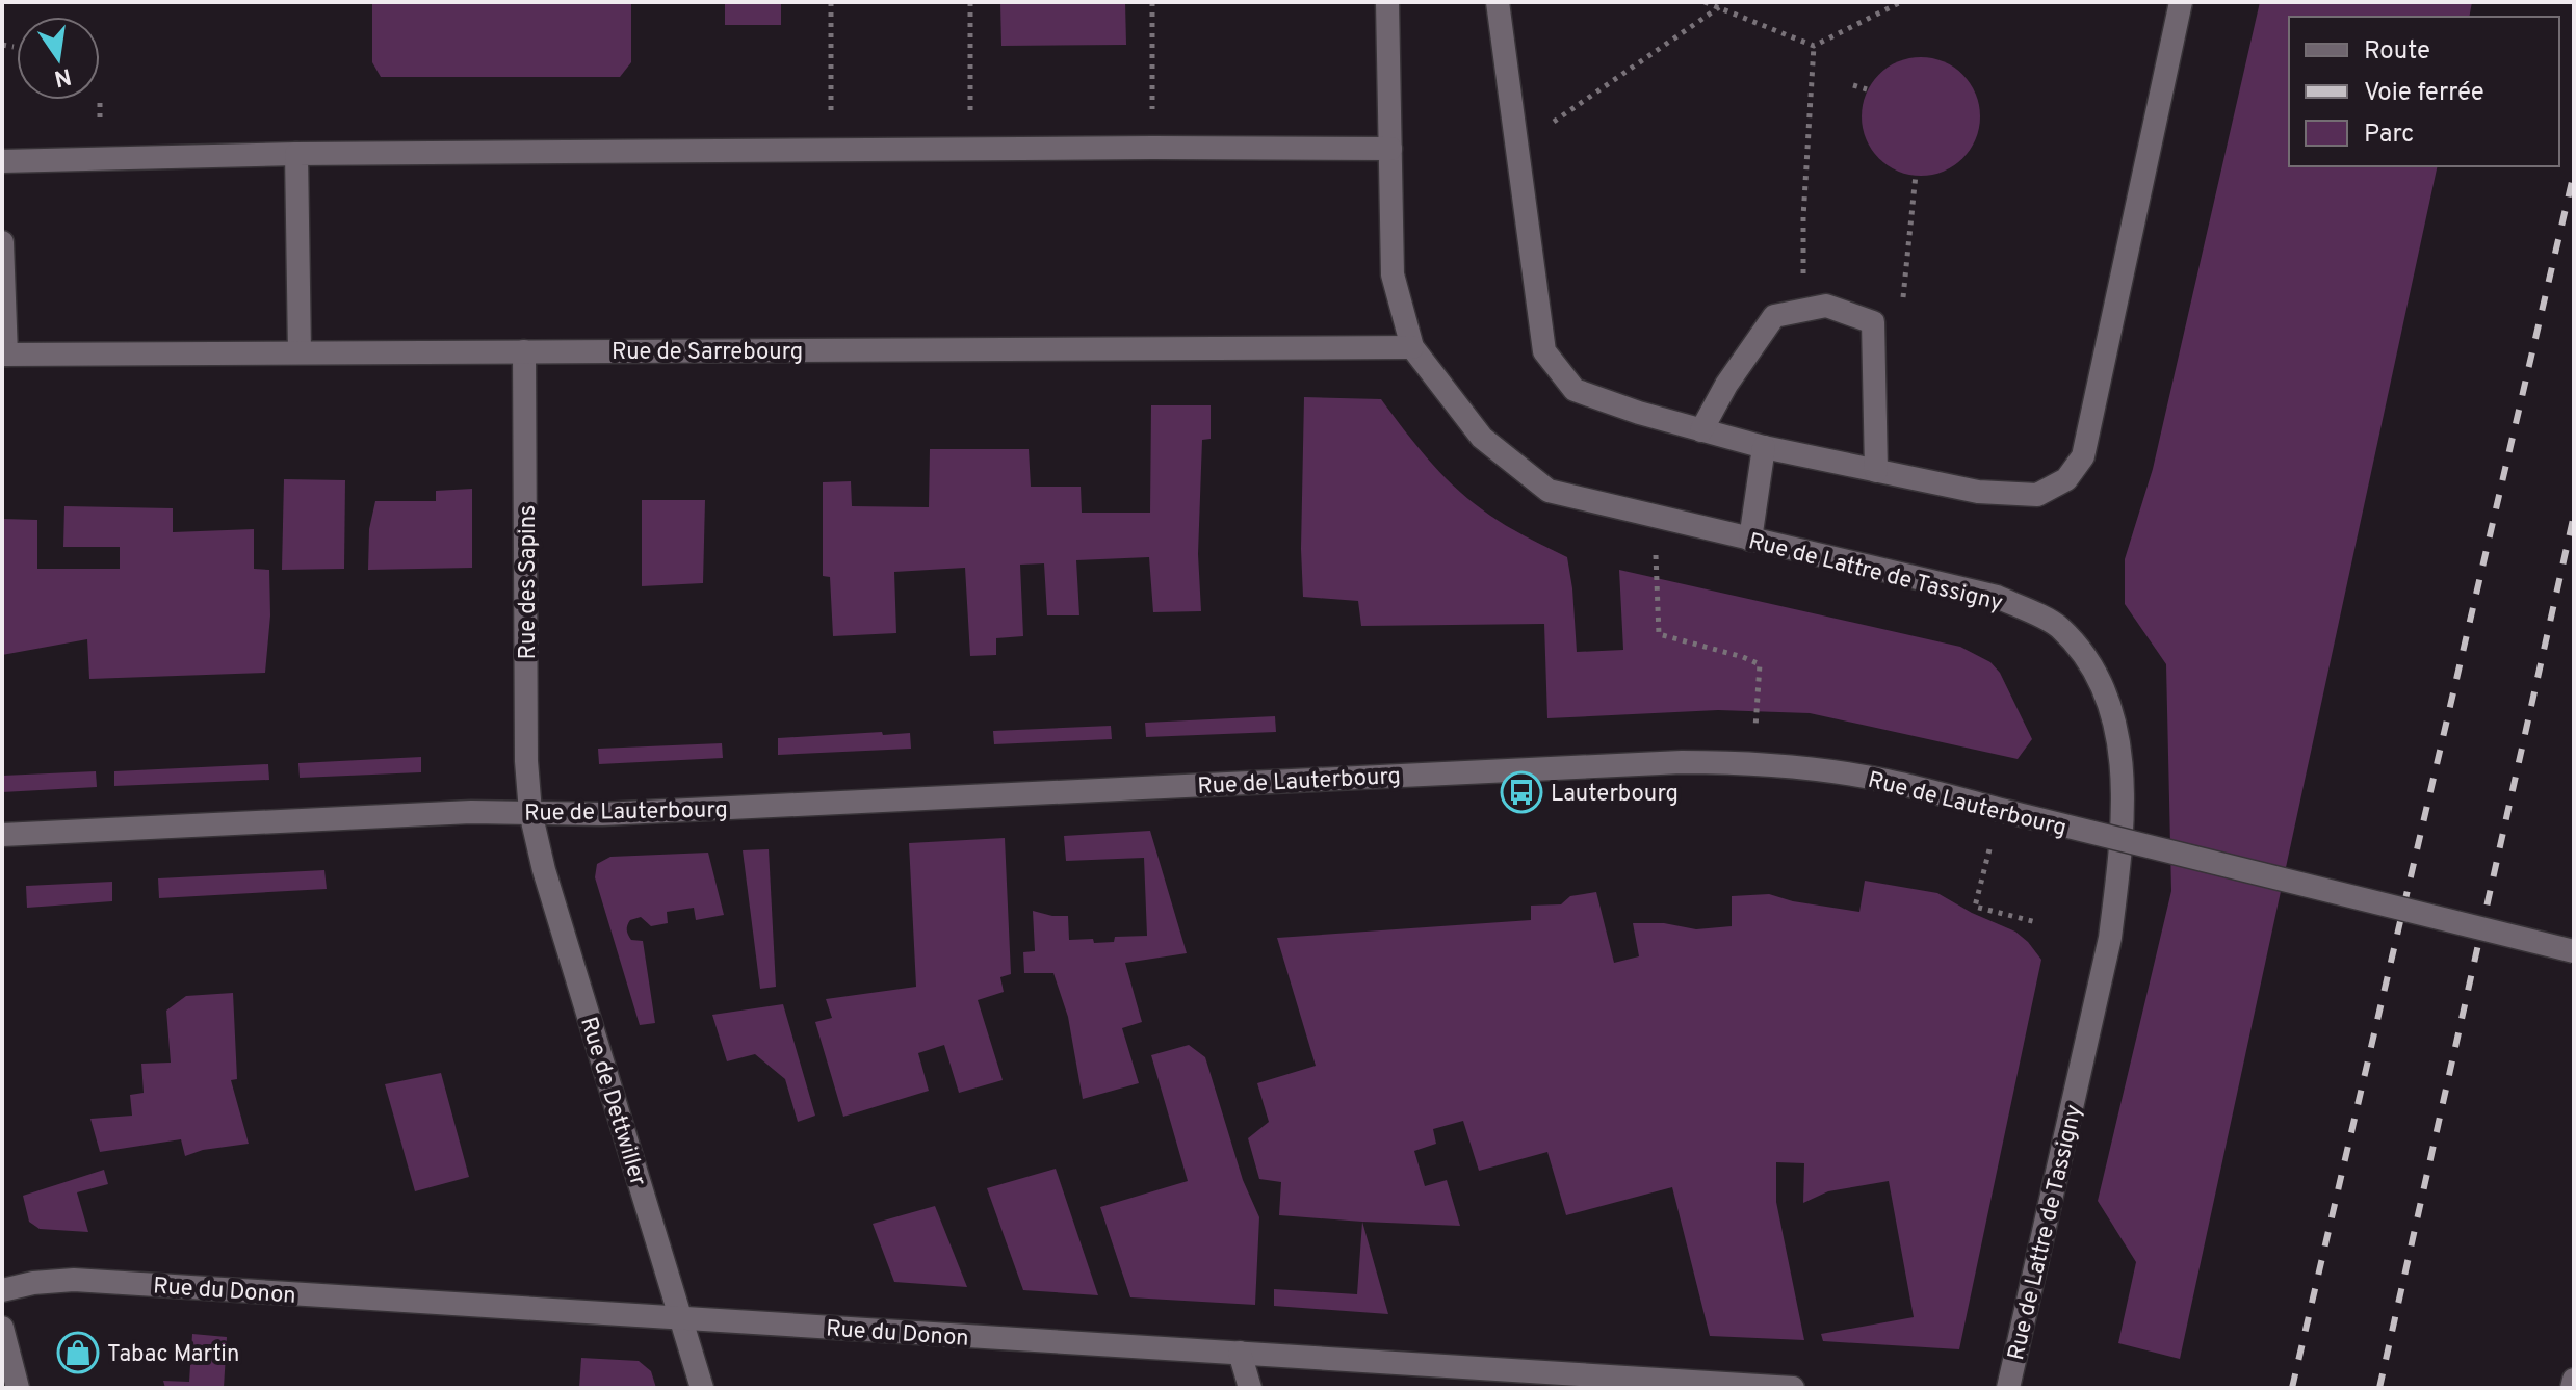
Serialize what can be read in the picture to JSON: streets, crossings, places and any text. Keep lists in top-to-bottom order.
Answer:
{
  "streets": {
    "street": [
      "Rue de Sarrebourg",
      "Rue de Lattre de Tassigny",
      "Rue des Sapins",
      "Rue de Lauterbourg",
      "Rue de Dettwiller",
      "Rue du Donon"
    ]
  },
  "crossings": [
    ["Rue de Sarrebourg", "Rue de Lattre de Tassigny"],
    ["Rue de Sarrebourg", "Rue des Sapins"],
    ["Rue des Sapins", "Rue de Lauterbourg"],
    ["Rue des Sapins", "Rue de Dettwiller"],
    ["Rue de Lauterbourg", "Rue de Dettwiller"],
    ["Rue de Dettwiller", "Rue du Donon"]
  ],
  "places": {
    "bus stop": ["Lauterbourg"],
    "shop": ["Tabac Martin"]
  },
  "legend": ["Route", "Voie ferrée", "Parc"],
  "north": "bottom"
}
